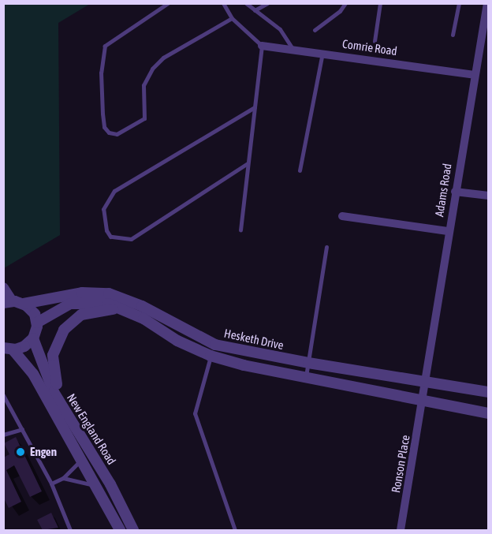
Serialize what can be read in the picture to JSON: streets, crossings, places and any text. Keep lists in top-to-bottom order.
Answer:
{
  "streets": {
    "street": [
      "Comrie Road",
      "Adams Road",
      "Hesketh Drive",
      "New England Road",
      "Ronson Place"
    ]
  },
  "crossings": [
    ["Comrie Road", "Adams Road"],
    ["Adams Road", "Hesketh Drive"],
    ["Adams Road", "Ronson Place"]
  ],
  "places": ["Engen"]
}
